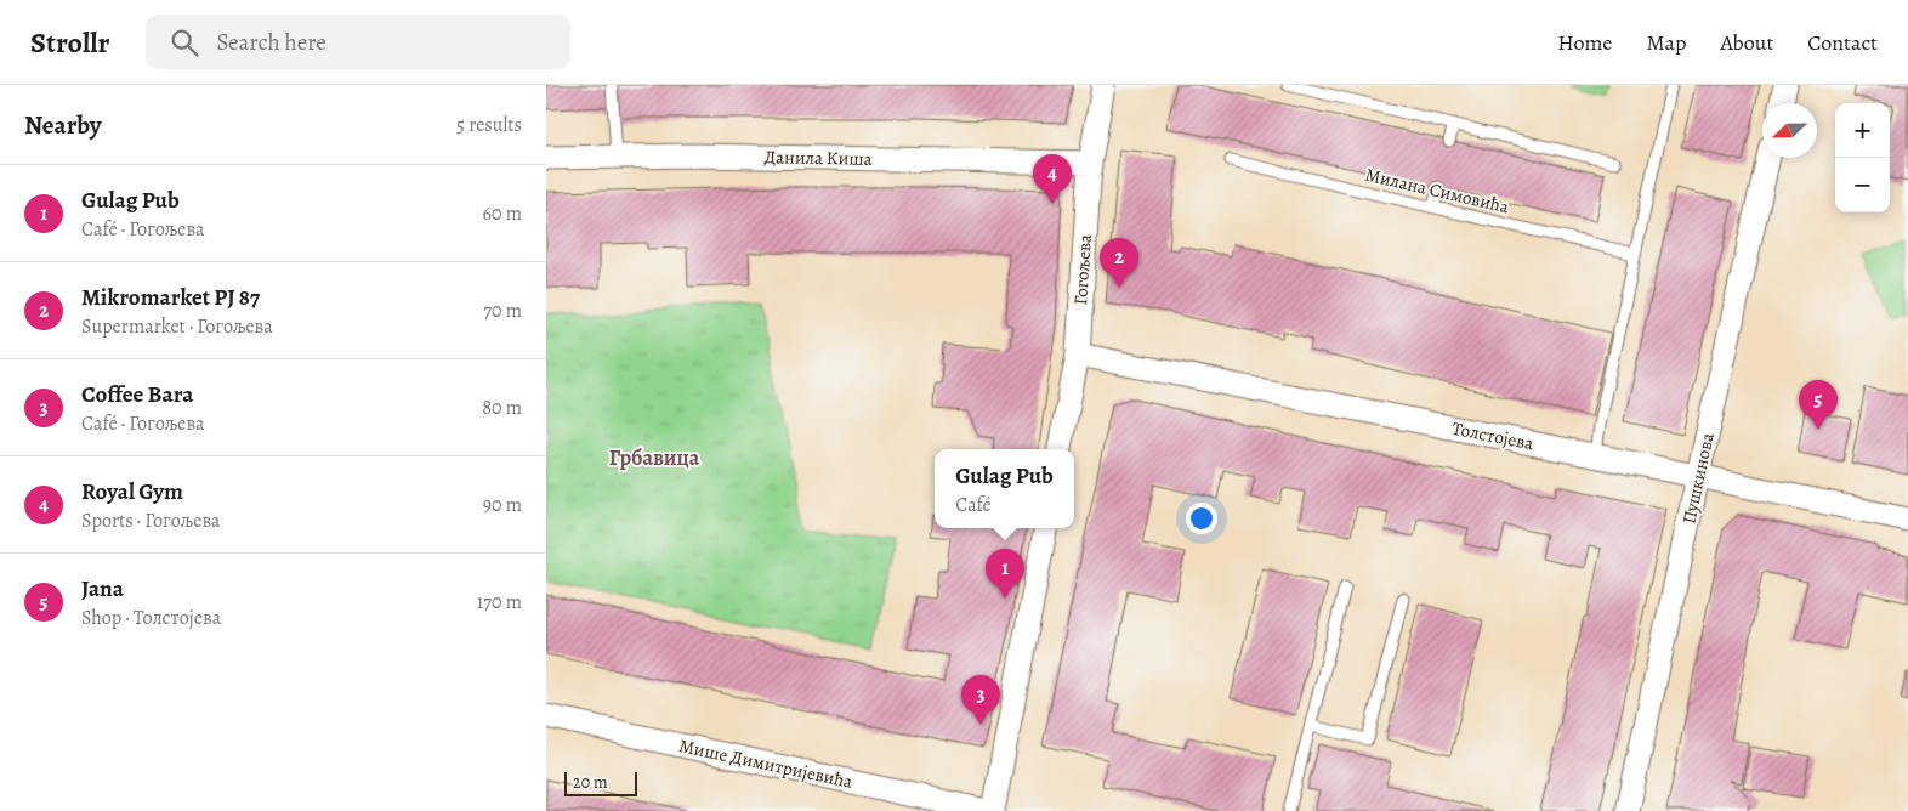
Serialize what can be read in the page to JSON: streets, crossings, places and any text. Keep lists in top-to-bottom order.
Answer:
{
  "streets": {
    "street": [
      "Данила Киша",
      "Гогољева",
      "Толстојева",
      "Пушкинова",
      "Мише Димитријевића"
    ],
    "lane": ["Милана Симовића"]
  },
  "crossings": [
    ["Данила Киша", "Гогољева"],
    ["Гогољева", "Толстојева"],
    ["Толстојева", "Пушкинова"]
  ],
  "districts": ["Грбавица"],
  "scale_bar": "20 m",
  "north": "left",
  "page": {
    "header": "Strollr",
    "search": "Search here",
    "nav": [
      "Home",
      "Map",
      "About",
      "Contact"
    ],
    "heading": ["Nearby", "5 results"],
    "map_buttons": ["+", "−"],
    "pins": [
      "4",
      "2",
      "5",
      "1",
      "3"
    ],
    "list": [
      {
        "mark": "1",
        "name": "Gulag Pub",
        "note": "Café · Гогољева",
        "value": "60 m"
      },
      {
        "mark": "2",
        "name": "Mikromarket PJ 87",
        "note": "Supermarket · Гогољева",
        "value": "70 m"
      },
      {
        "mark": "3",
        "name": "Coffee Bara",
        "note": "Café · Гогољева",
        "value": "80 m"
      },
      {
        "mark": "4",
        "name": "Royal Gym",
        "note": "Sports · Гогољева",
        "value": "90 m"
      },
      {
        "mark": "5",
        "name": "Jana",
        "note": "Shop · Толстојева",
        "value": "170 m"
      }
    ],
    "popup": ["Gulag Pub", "Café"],
    "scale": "20 m"
  }
}
